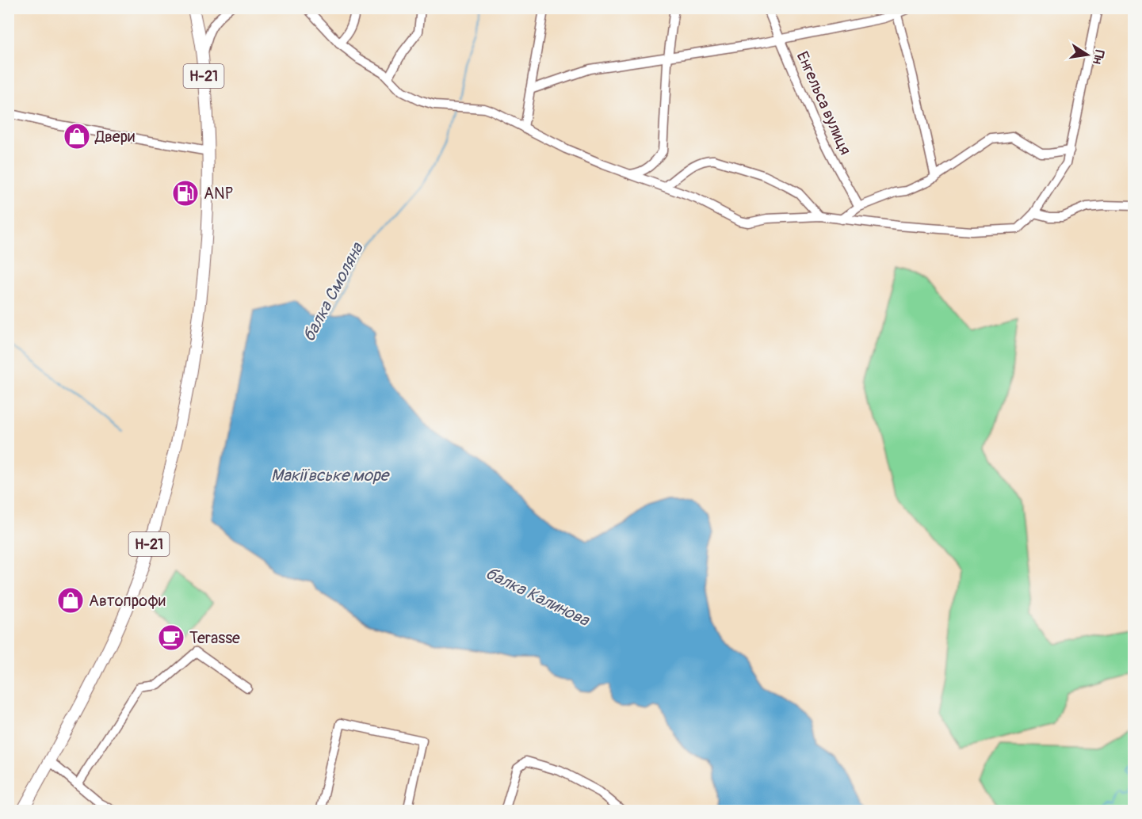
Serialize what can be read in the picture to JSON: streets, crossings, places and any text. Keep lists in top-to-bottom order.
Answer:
{
  "streets": {
    "main road": ["Н-21"],
    "street": ["Енгельса вулиця"]
  },
  "water": ["балка Смоляна", "Макіївське море", "балка Калинова"],
  "places": {
    "shop": ["Двери", "Автопрофи"],
    "fuel station": ["ANP"],
    "cafe": ["Terasse"]
  },
  "north": "right"
}
